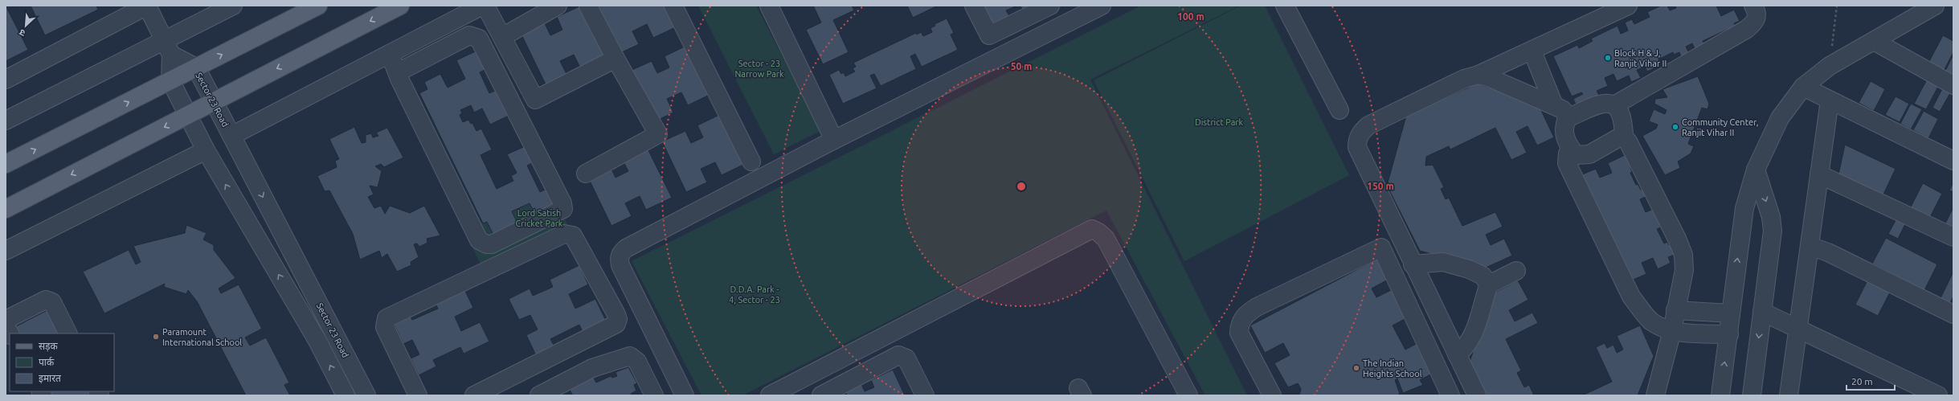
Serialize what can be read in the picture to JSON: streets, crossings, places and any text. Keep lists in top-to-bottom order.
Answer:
{
  "streets": {
    "street": ["Sector 23 Road"]
  },
  "parks": [
    "Sector - 23 Narrow Park",
    "District Park",
    "Lord Satish Cricket Park",
    "D.D.A. Park - 4, Sector - 23"
  ],
  "places": [
    "Block H & J, Ranjit Vihar II",
    "Community Center, Ranjit Vihar II",
    "Paramount International School",
    "The Indian Heights School"
  ],
  "legend": ["सड़क", "पार्क", "इमारत"],
  "scale_bar": "20 m",
  "north": "bottom left",
  "rings": ["100 m", "50 m", "150 m"]
}
